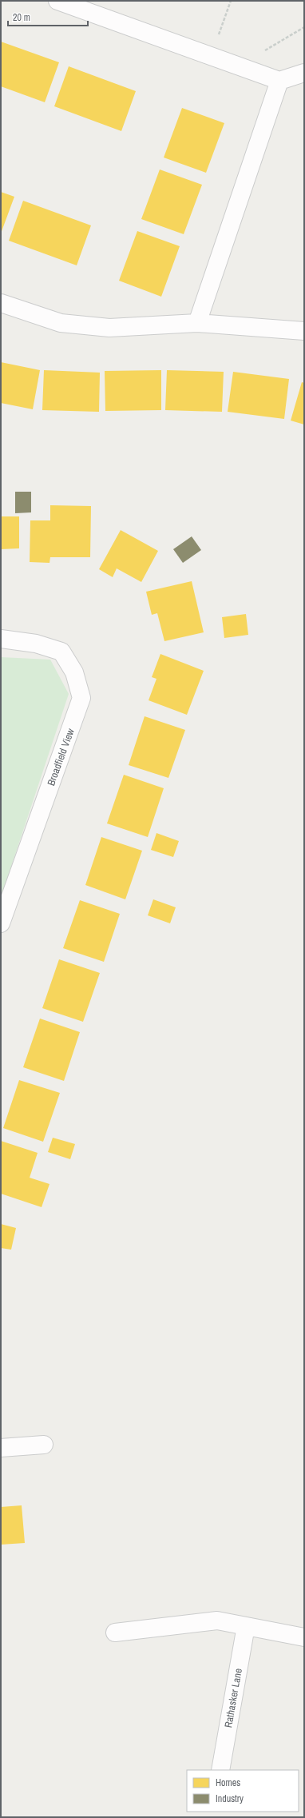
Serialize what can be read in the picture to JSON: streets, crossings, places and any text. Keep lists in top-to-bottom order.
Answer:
{
  "streets": {
    "street": ["Broadfield View", "Rathasker Lane"]
  },
  "legend": ["Homes", "Industry"],
  "scale_bar": "20 m"
}
